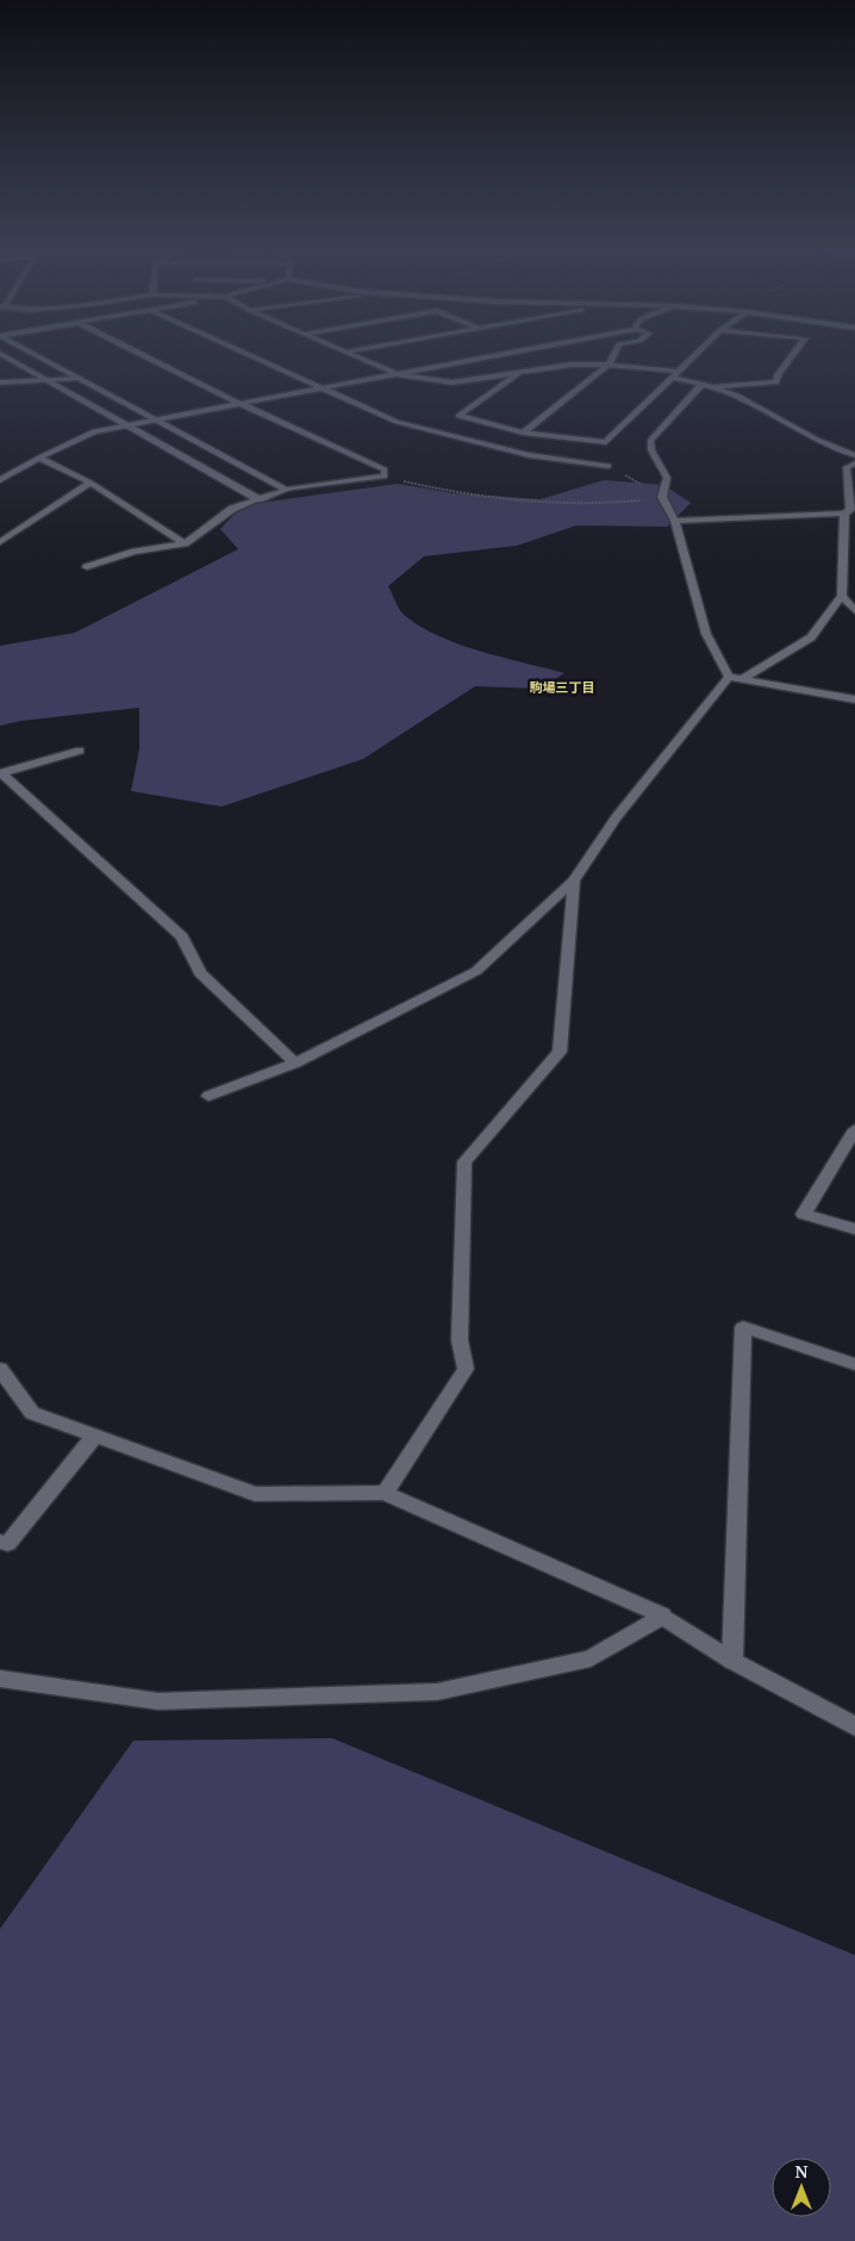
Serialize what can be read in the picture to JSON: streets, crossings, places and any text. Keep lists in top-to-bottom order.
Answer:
{
  "districts": ["駒場三丁目"],
  "north": "top"
}
